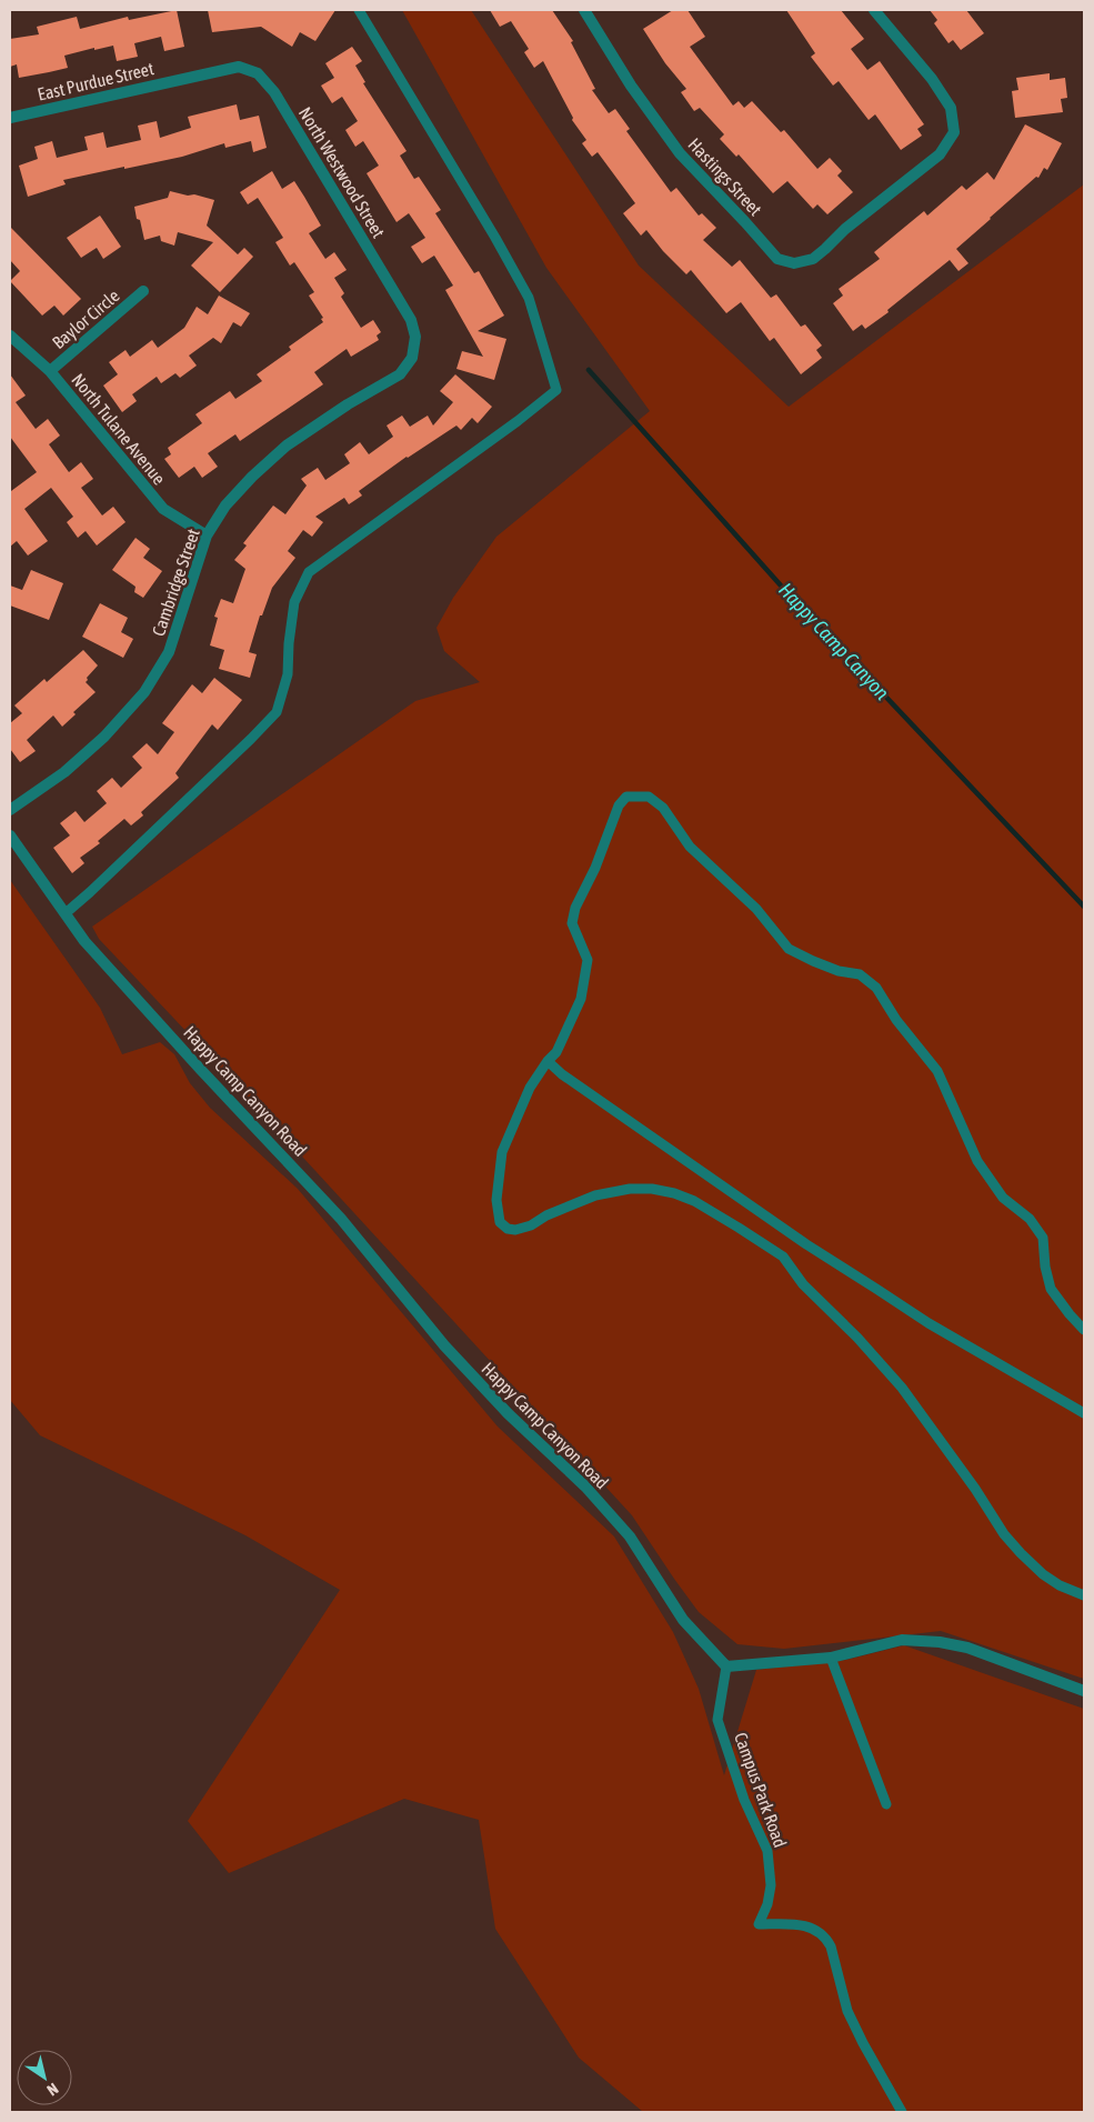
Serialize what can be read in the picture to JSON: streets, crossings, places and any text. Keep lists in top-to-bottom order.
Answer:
{
  "streets": {
    "street": [
      "East Purdue Street",
      "North Westwood Street",
      "Hastings Street",
      "Baylor Circle",
      "North Tulane Avenue",
      "Cambridge Street",
      "Happy Camp Canyon Road"
    ],
    "lane": ["Campus Park Road"]
  },
  "crossings": [
    ["East Purdue Street", "North Westwood Street"],
    ["North Westwood Street", "Cambridge Street"],
    ["Baylor Circle", "North Tulane Avenue"],
    ["North Tulane Avenue", "Cambridge Street"],
    ["Happy Camp Canyon Road", "Campus Park Road"]
  ],
  "water": ["Happy Camp Canyon"],
  "north": "bottom right"
}
